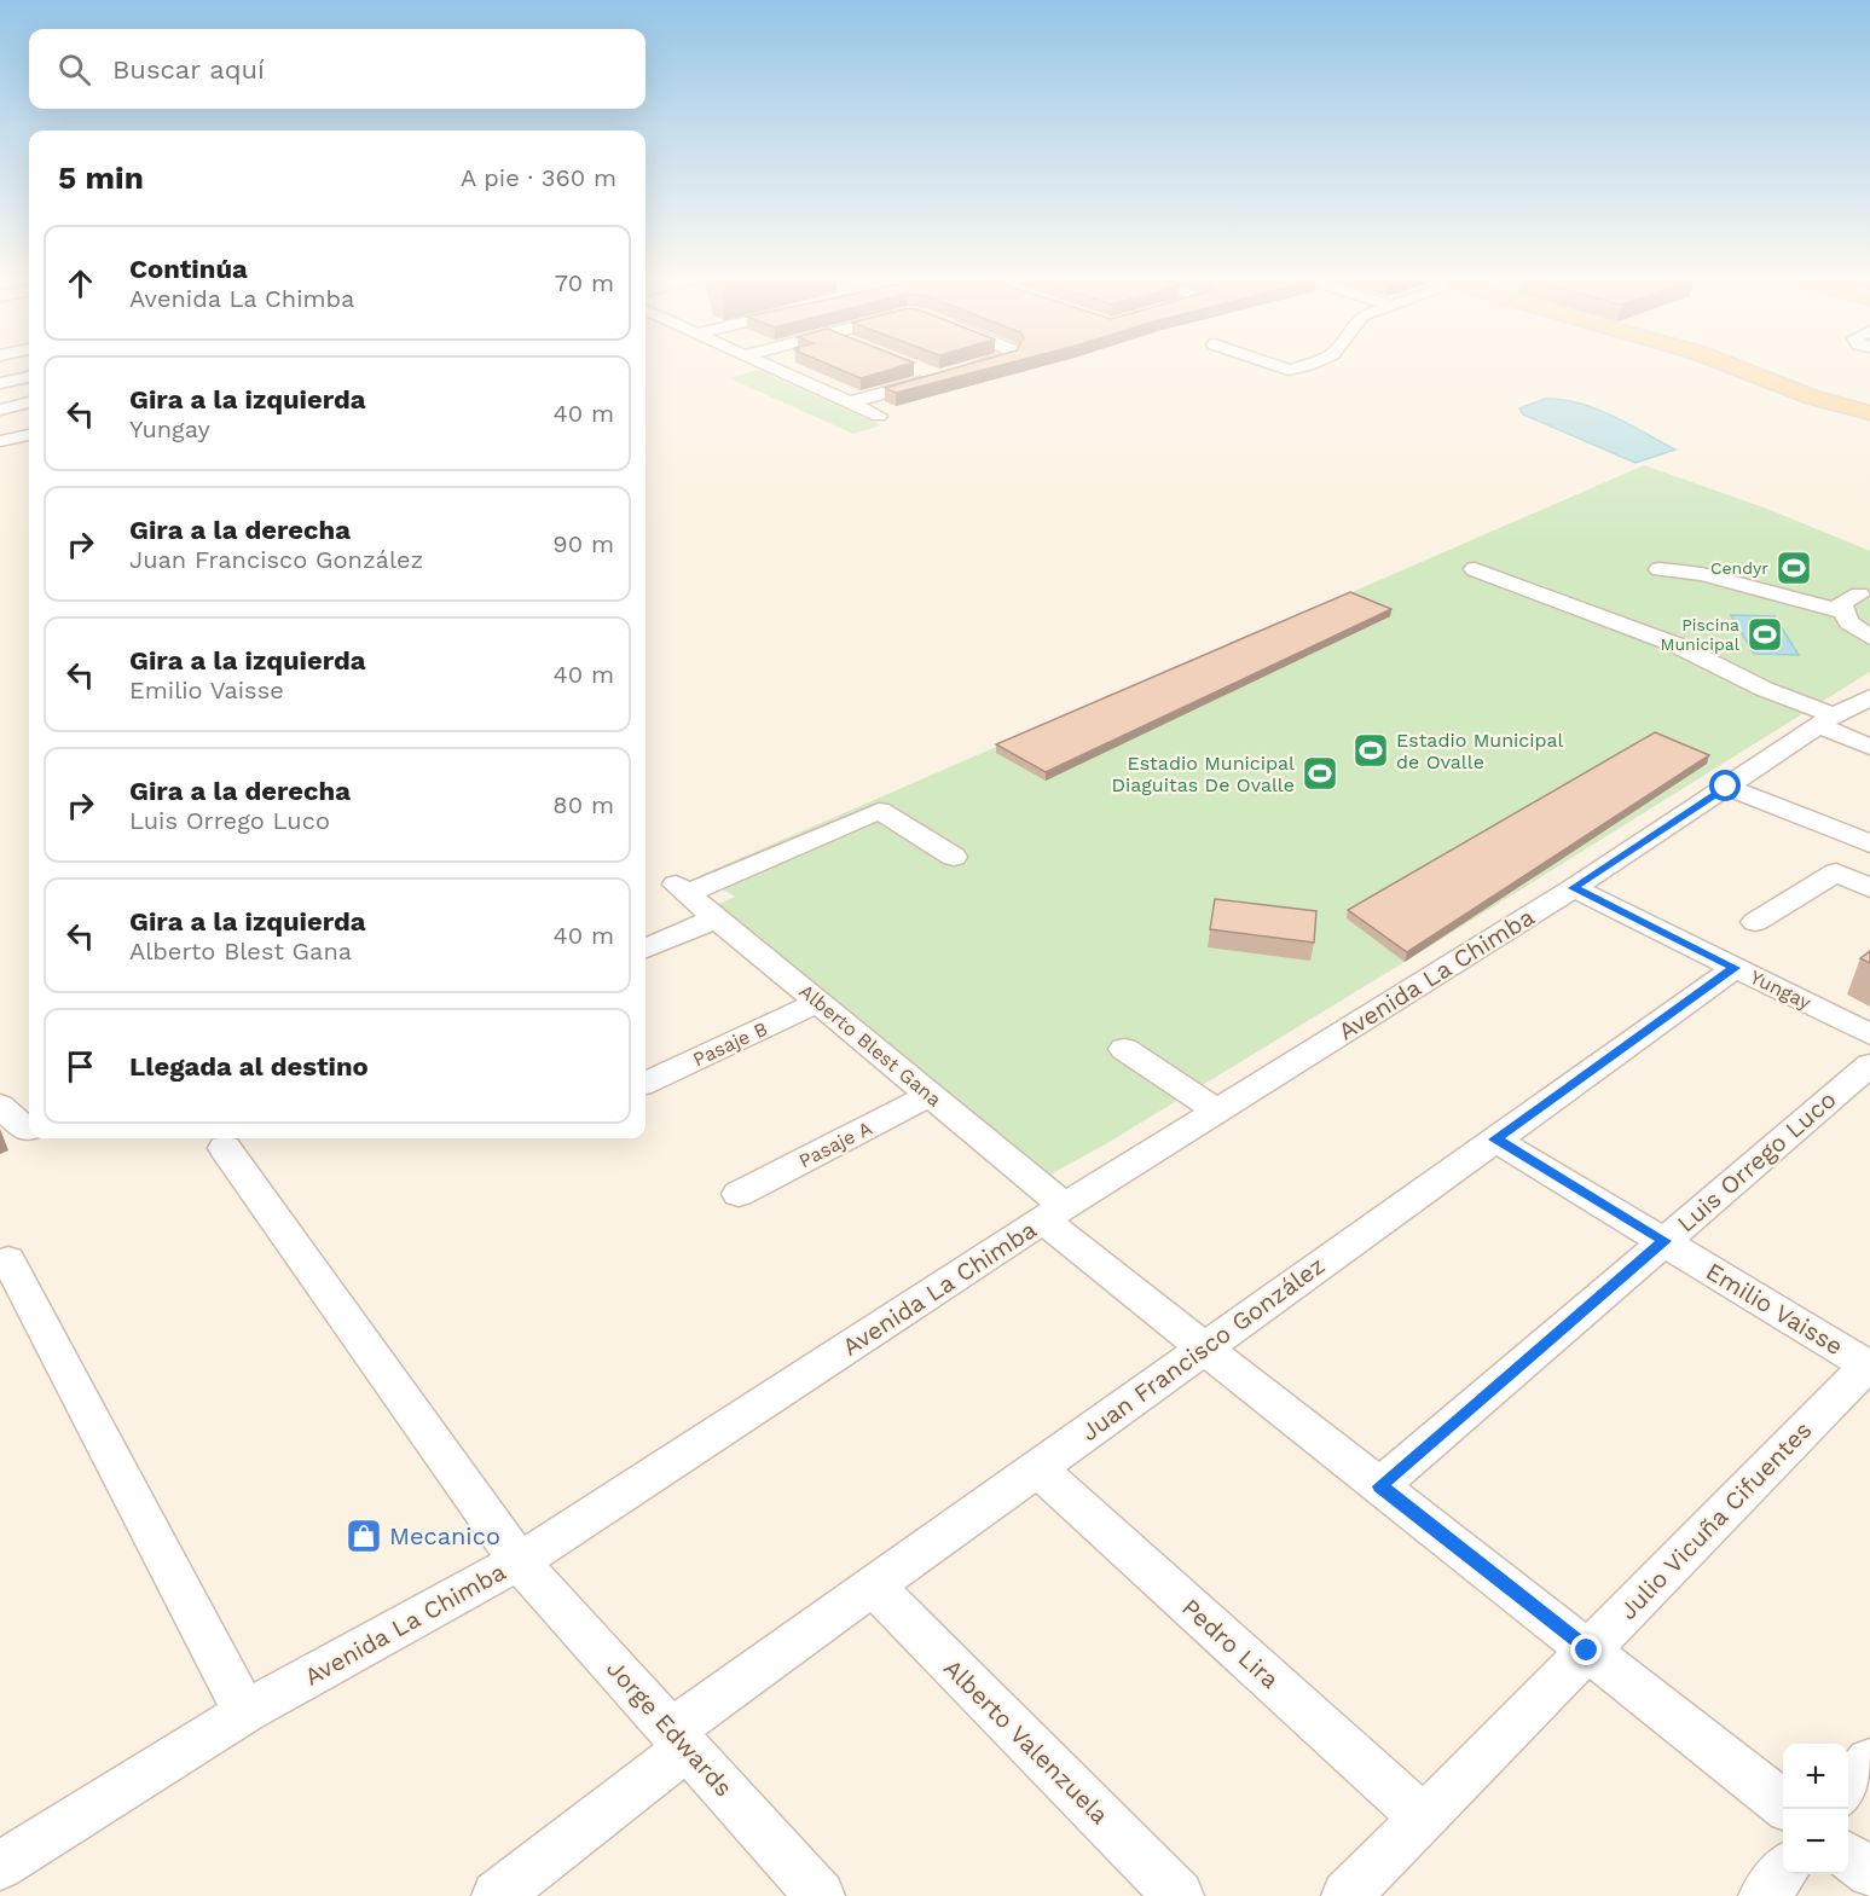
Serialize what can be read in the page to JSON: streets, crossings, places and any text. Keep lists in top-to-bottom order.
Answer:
{
  "streets": {
    "street": [
      "Avenida La Chimba",
      "Yungay",
      "Pasaje B",
      "Alberto Blest Gana",
      "Pasaje A",
      "Luis Orrego Luco",
      "Emilio Vaisse",
      "Juan Francisco González",
      "Julio Vicuña Cifuentes",
      "Pedro Lira",
      "Jorge Edwards",
      "Alberto Valenzuela"
    ]
  },
  "crossings": [
    ["Avenida La Chimba", "Yungay"],
    ["Avenida La Chimba", "Alberto Blest Gana"],
    ["Avenida La Chimba", "Jorge Edwards"],
    ["Yungay", "Juan Francisco González"],
    ["Pasaje B", "Alberto Blest Gana"],
    ["Alberto Blest Gana", "Pasaje A"],
    ["Alberto Blest Gana", "Luis Orrego Luco"],
    ["Alberto Blest Gana", "Juan Francisco González"],
    ["Alberto Blest Gana", "Julio Vicuña Cifuentes"],
    ["Luis Orrego Luco", "Emilio Vaisse"],
    ["Emilio Vaisse", "Juan Francisco González"],
    ["Emilio Vaisse", "Julio Vicuña Cifuentes"],
    ["Juan Francisco González", "Pedro Lira"],
    ["Juan Francisco González", "Jorge Edwards"],
    ["Juan Francisco González", "Alberto Valenzuela"],
    ["Julio Vicuña Cifuentes", "Pedro Lira"]
  ],
  "places": {
    "sports": [
      "Cendyr",
      "Piscina Municipal",
      "Estadio Municipal de Ovalle",
      "Estadio Municipal Diaguitas De Ovalle"
    ],
    "shop": ["Mecanico"]
  },
  "page": {
    "search": "Buscar aquí",
    "heading": ["5 min", "A pie · 360 m"],
    "list": [
      ["Continúa", "Avenida La Chimba", "70 m"],
      ["Gira a la izquierda", "Yungay", "40 m"],
      ["Gira a la derecha", "Juan Francisco González", "90 m"],
      ["Gira a la izquierda", "Emilio Vaisse", "40 m"],
      ["Gira a la derecha", "Luis Orrego Luco", "80 m"],
      ["Gira a la izquierda", "Alberto Blest Gana", "40 m"],
      "Llegada al destino"
    ],
    "map_buttons": ["+", "−"]
  }
}
